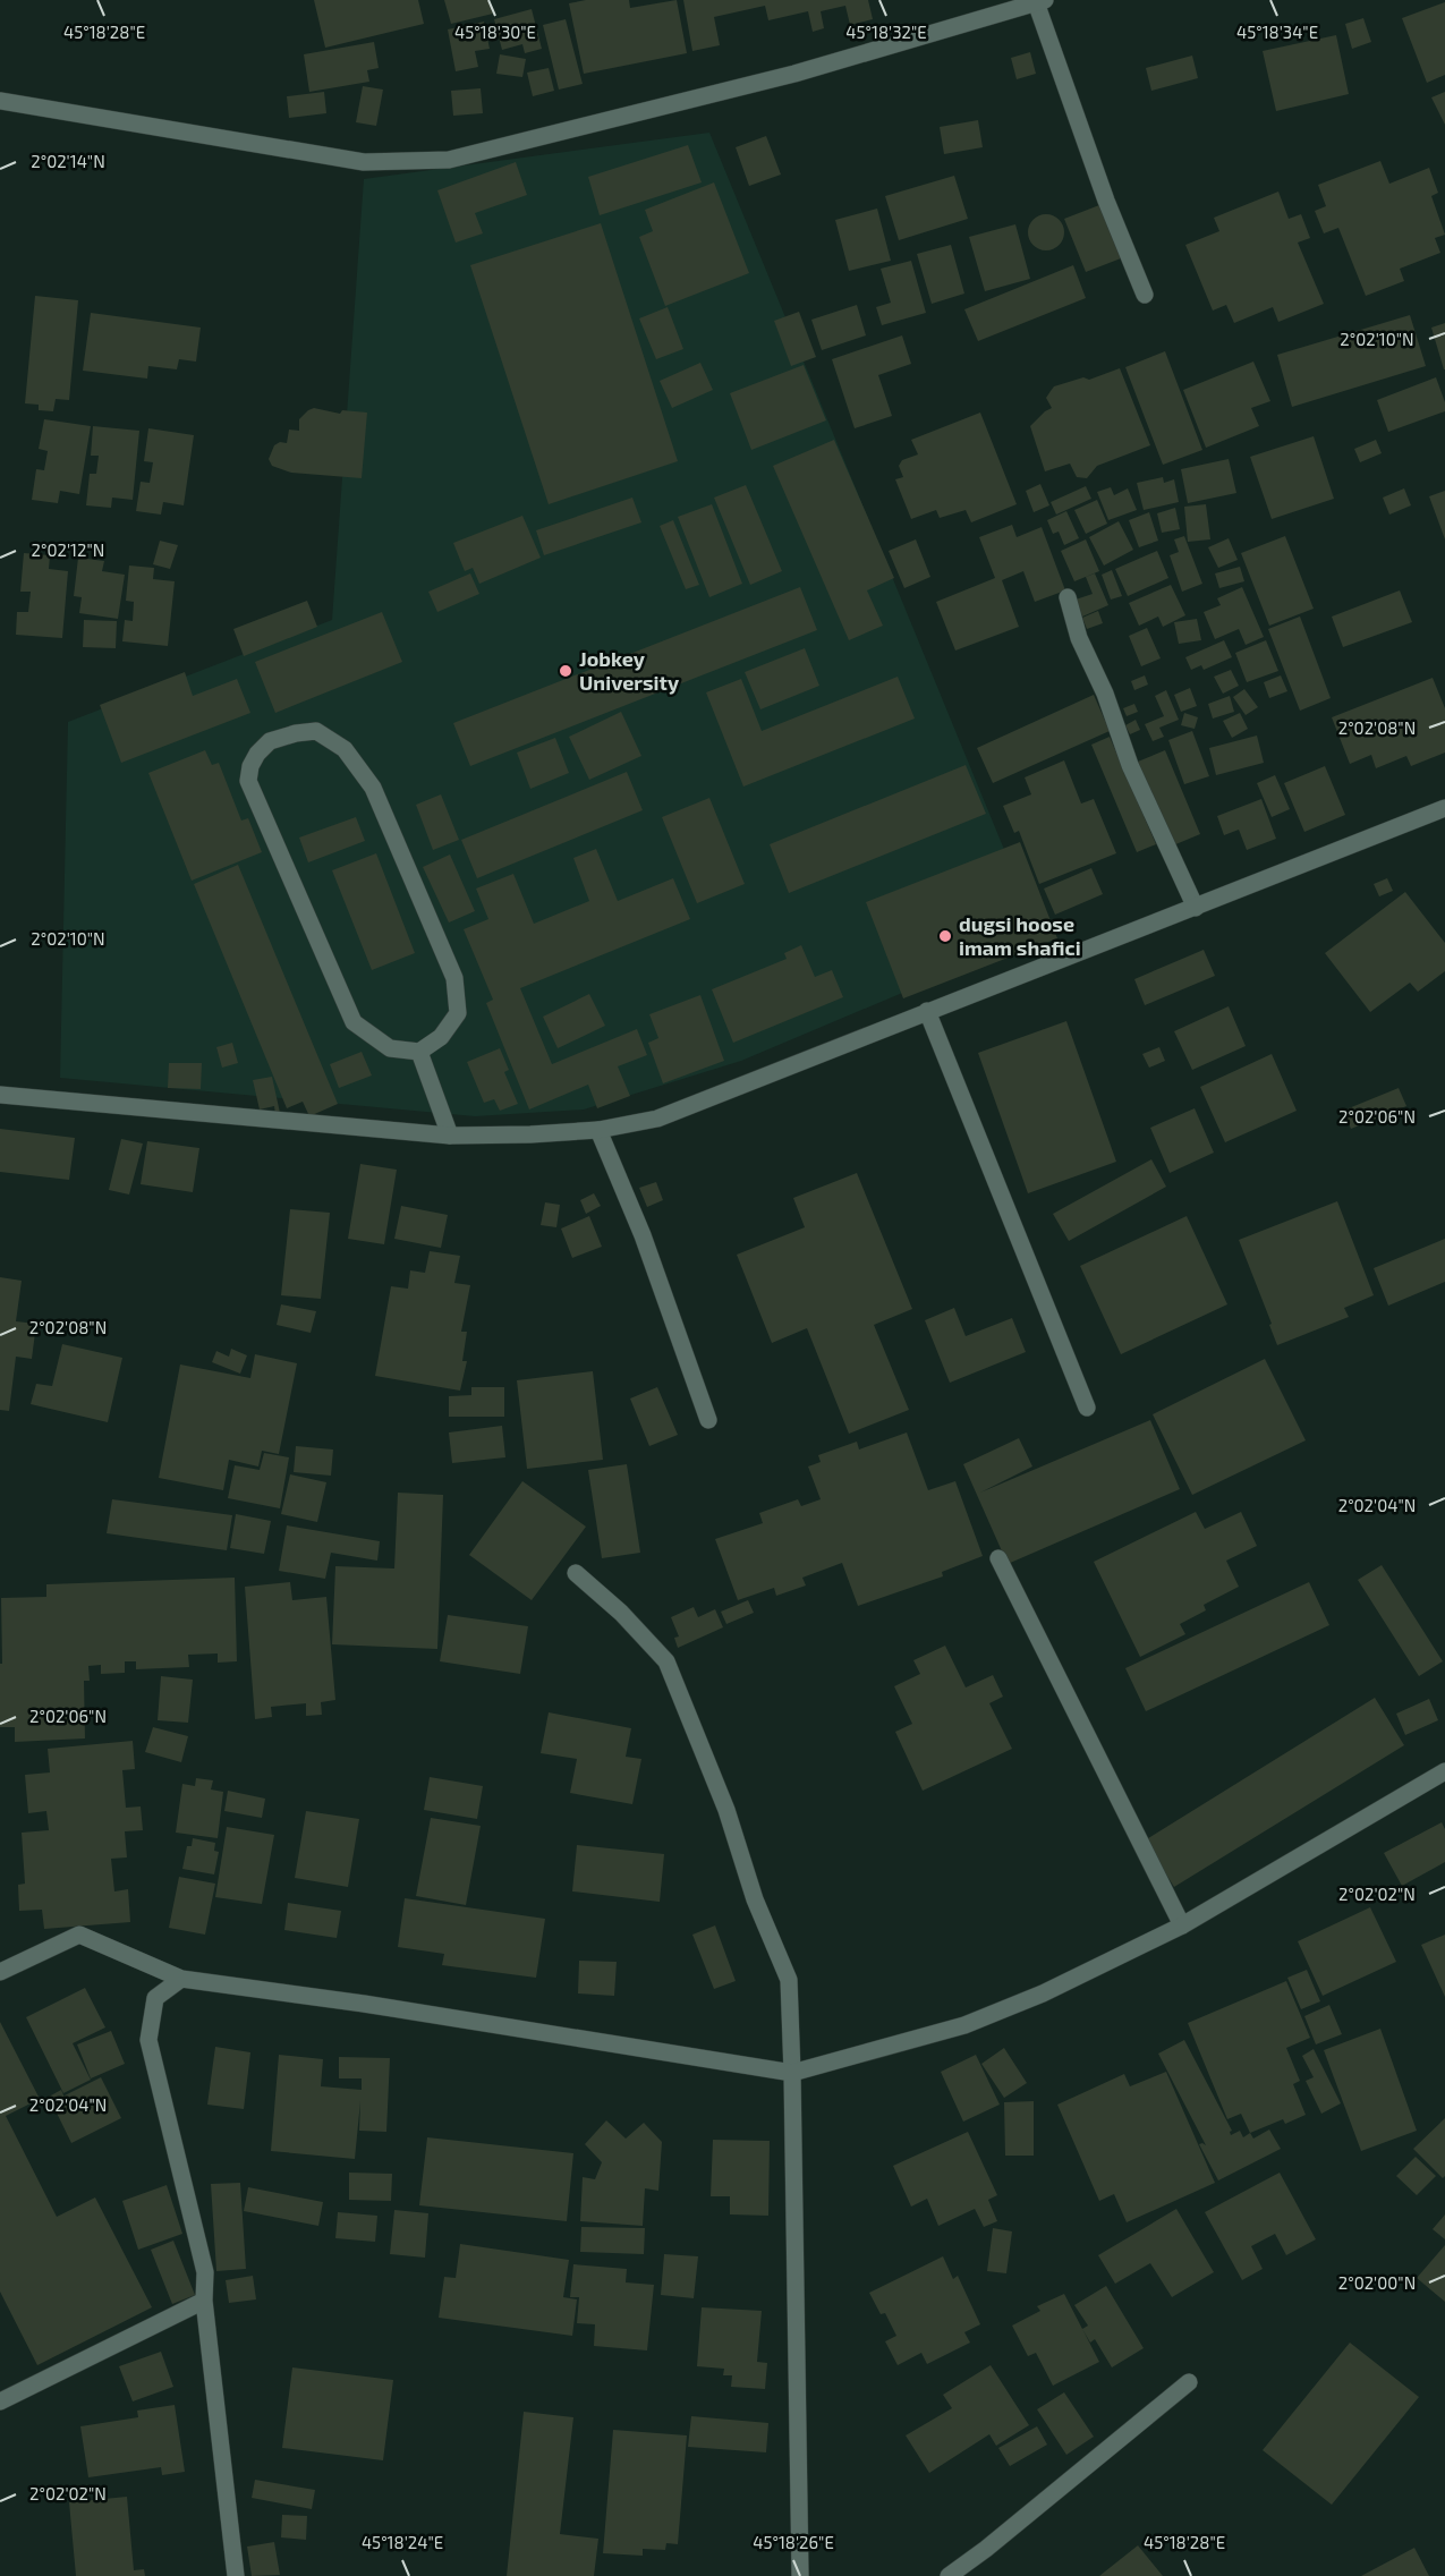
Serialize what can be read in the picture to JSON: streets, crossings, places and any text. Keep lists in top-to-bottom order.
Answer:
{
  "places": ["Jobkey University", "dugsi hoose imam shafici"],
  "coordinates": [
    "45°18'28\"E",
    "45°18'30\"E",
    "45°18'32\"E",
    "45°18'34\"E",
    "2°02'14\"N",
    "2°02'10\"N",
    "2°02'12\"N",
    "2°02'08\"N",
    "2°02'06\"N",
    "2°02'04\"N",
    "2°02'02\"N",
    "2°02'00\"N",
    "45°18'24\"E",
    "45°18'26\"E"
  ]
}
